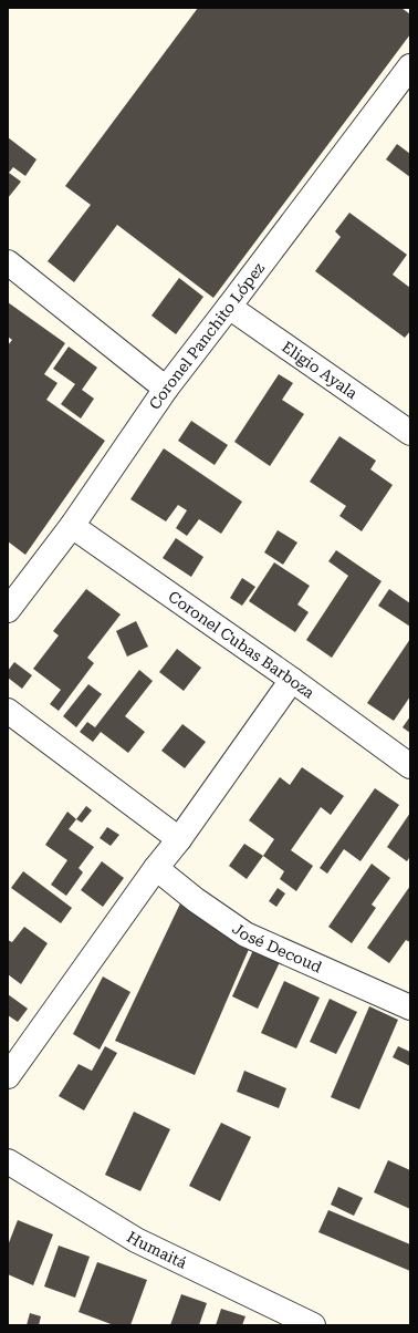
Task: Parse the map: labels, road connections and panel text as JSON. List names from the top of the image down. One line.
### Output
{"streets":{"street":["Coronel Panchito López","Eligio Ayala","Coronel Cubas Barboza","José Decoud","Humaitá"]},"crossings":[["Coronel Panchito López","Eligio Ayala"],["Coronel Panchito López","Coronel Cubas Barboza"]]}
